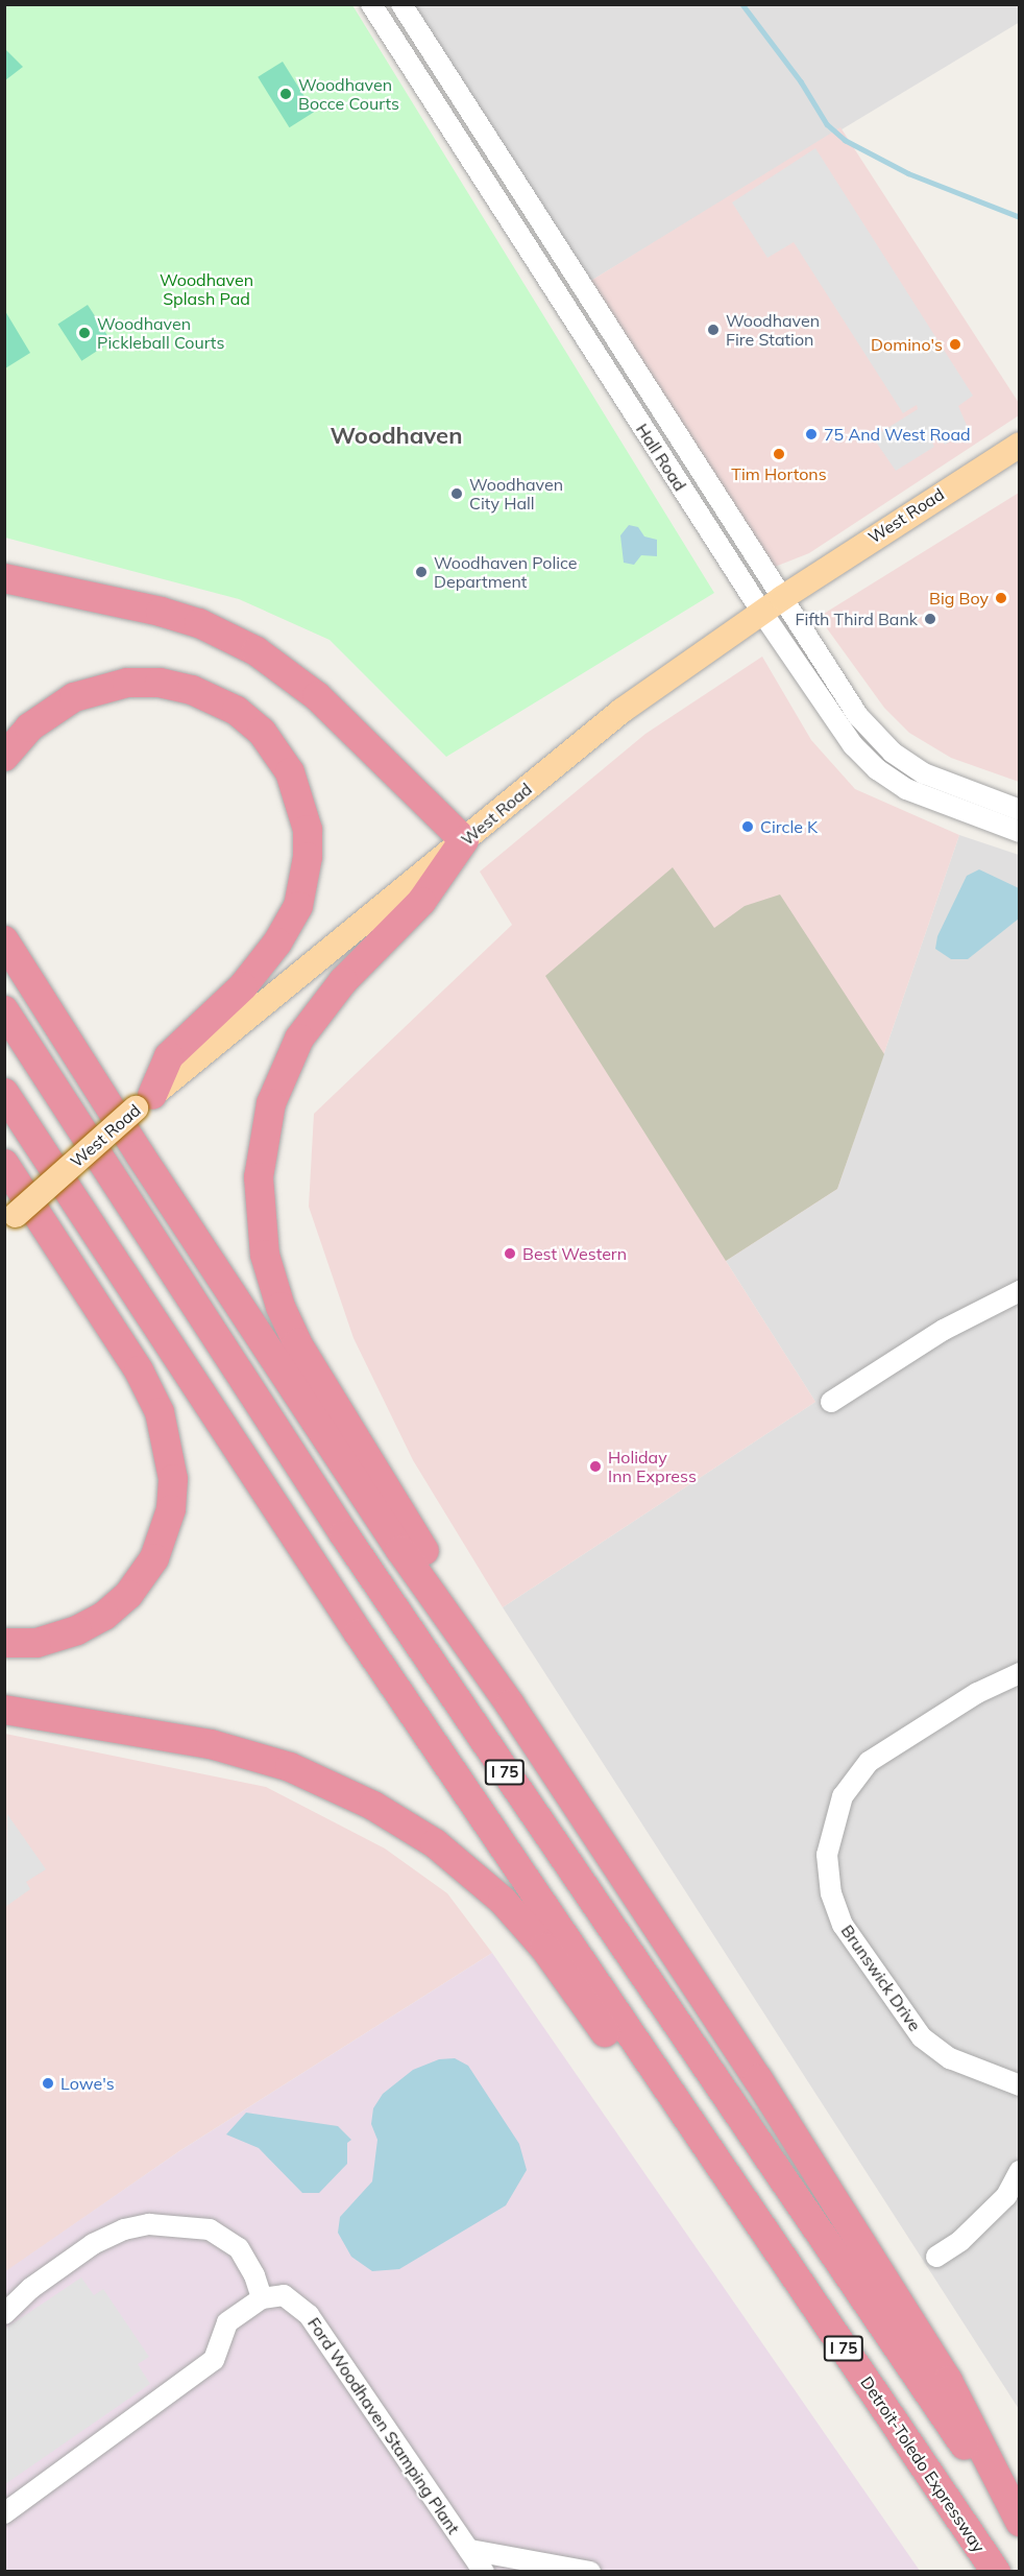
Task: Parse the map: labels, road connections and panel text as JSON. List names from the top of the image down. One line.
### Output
{"streets":{"highway":["I 75","Detroit-Toledo Expressway"],"main road":["West Road"],"street":["Hall Road","Brunswick Drive","Ford Woodhaven Stamping Plant"]},"crossings":[["Hall Road","West Road"],["I 75","Detroit-Toledo Expressway"]],"districts":["Woodhaven"],"parks":["Woodhaven Splash Pad"],"places":["Woodhaven Bocce Courts","Woodhaven Fire Station","Woodhaven Pickleball Courts","Domino's","75 And West Road","Tim Hortons","Woodhaven City Hall","Woodhaven Police Department","Big Boy","Fifth Third Bank","Circle K","Best Western","Holiday Inn Express","Lowe's"]}
